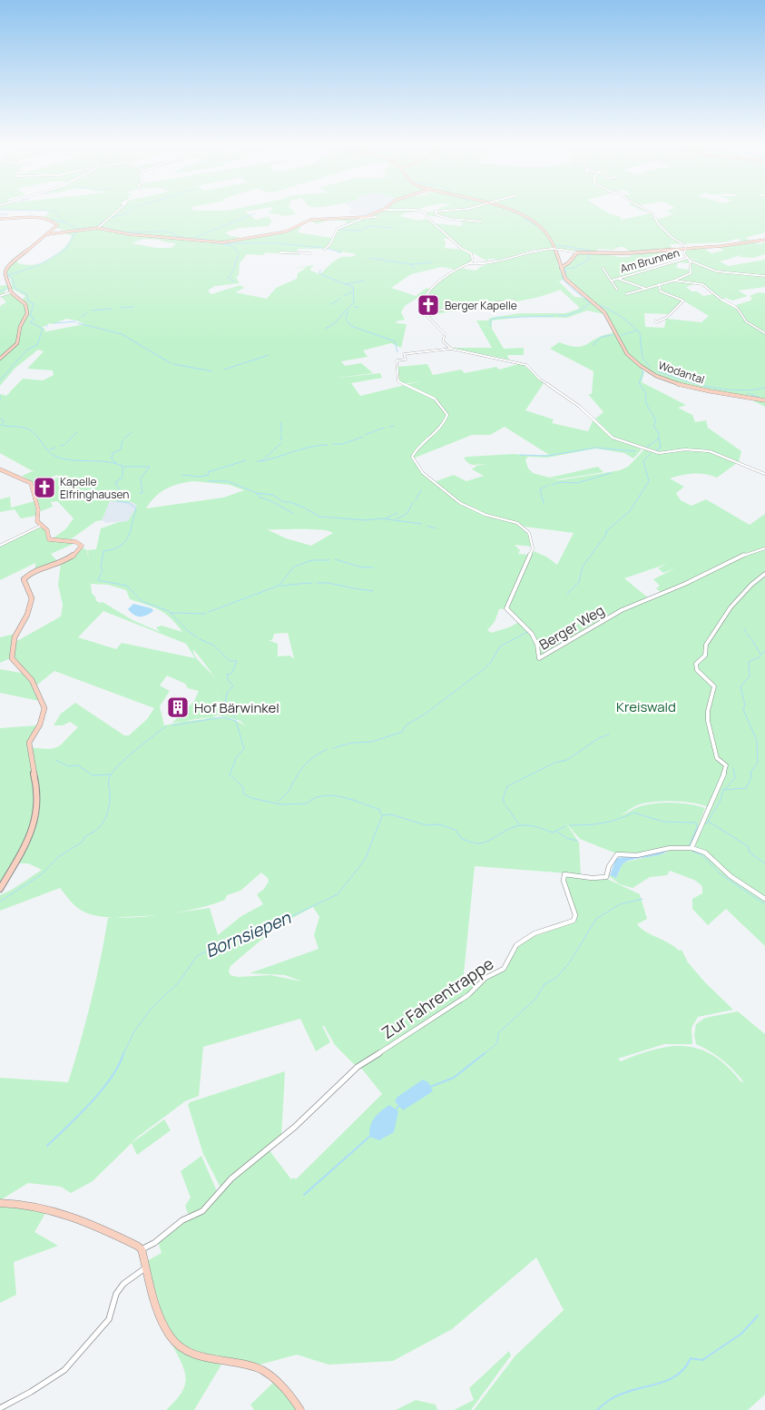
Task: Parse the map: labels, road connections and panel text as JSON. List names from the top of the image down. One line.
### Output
{"streets":{"street":["Am Brunnen","Wodantal","Berger Weg","Zur Fahrentrappe"]},"water":["Bornsiepen"],"parks":["Kreiswald"],"places":{"church":["Berger Kapelle","Kapelle Elfringhausen"],"building":["Hof Bärwinkel"]}}
